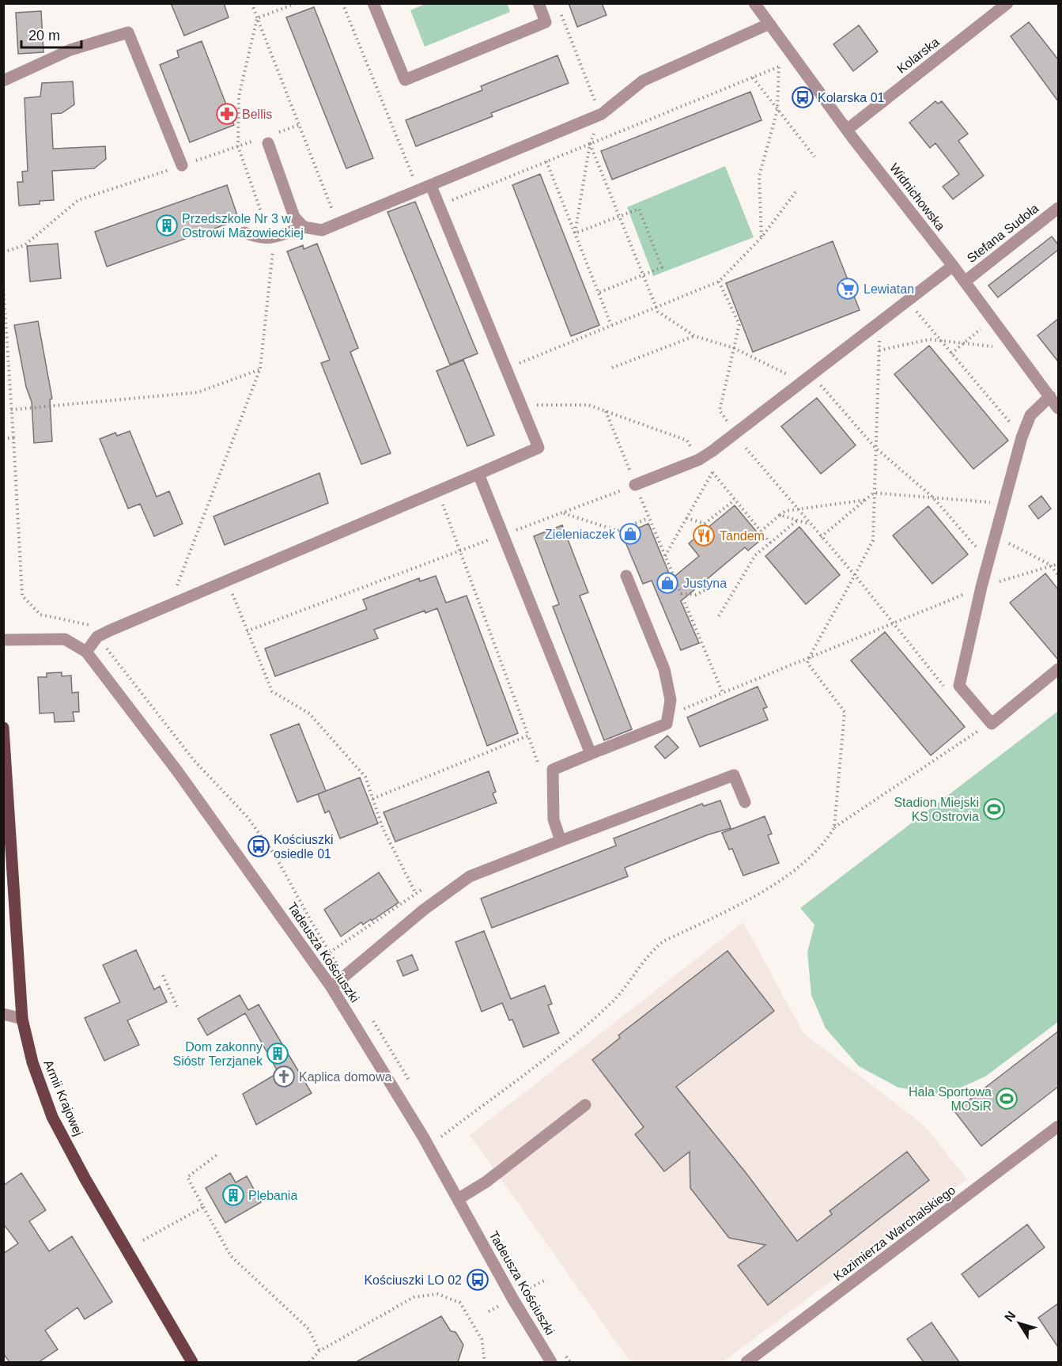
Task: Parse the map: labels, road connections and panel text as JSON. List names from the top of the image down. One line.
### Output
{"streets":{"main road":["Armii Krajowej"],"street":["Kolarska","Widnichowska","Stefana Sudoła","Tadeusza Kościuszki","Kazimierza Warchalskiego"]},"crossings":[["Kolarska","Widnichowska"],["Widnichowska","Stefana Sudoła"]],"places":{"bus stop":["Kolarska 01","Kościuszki osiedle 01","Kościuszki LO 02"],"pharmacy":["Bellis"],"building":["Przedszkole Nr 3 w Ostrowi Mazowieckiej","Dom zakonny Sióstr Terzjanek","Plebania"],"supermarket":["Lewiatan"],"shop":["Zieleniaczek","Justyna"],"restaurant":["Tandem"],"sports":["Stadion Miejski KS Ostrovia","Hala Sportowa MOSiR"],"church":["Kaplica domowa"]},"scale_bar":"20 m","north":"top left"}
